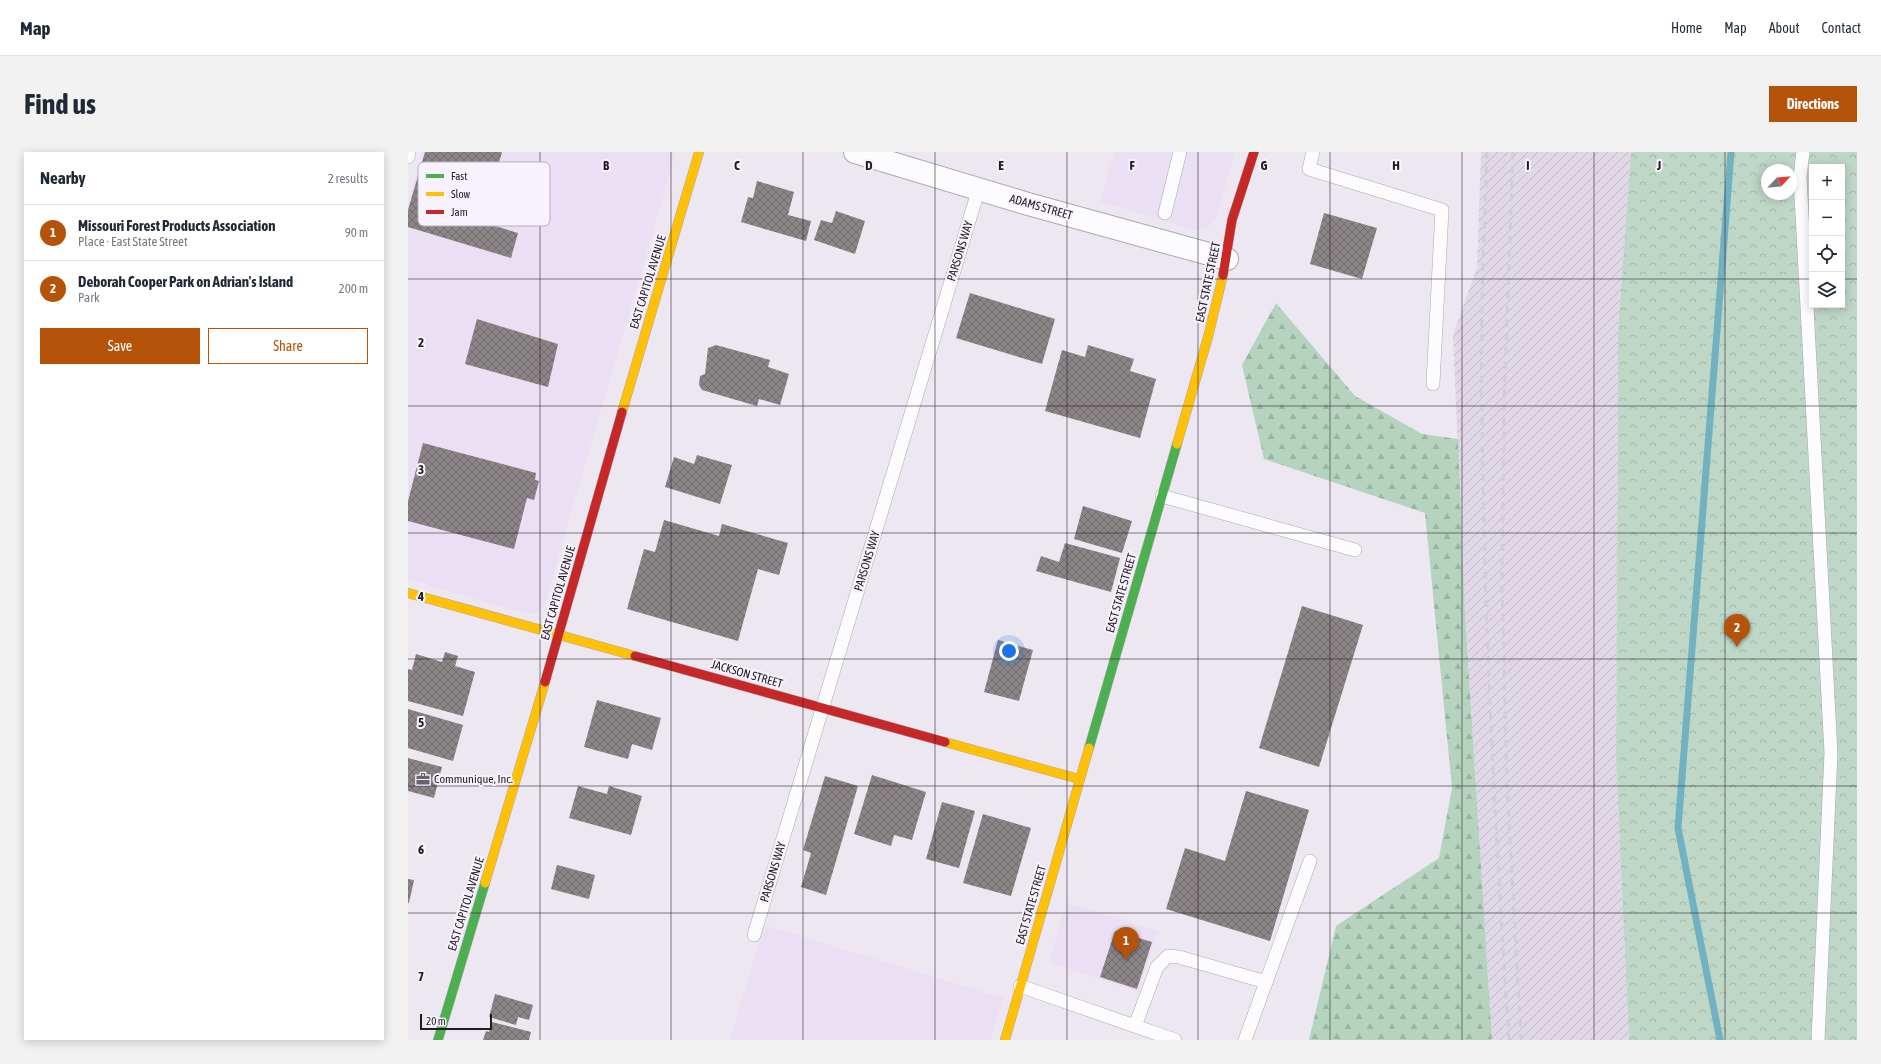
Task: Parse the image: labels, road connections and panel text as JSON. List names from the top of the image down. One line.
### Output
{"streets":{"street":["ADAMS STREET","EAST CAPITOL AVENUE","EAST STATE STREET","JACKSON STREET"],"lane":["PARSONS WAY"]},"crossings":[["ADAMS STREET","PARSONS WAY"],["ADAMS STREET","EAST STATE STREET"],["PARSONS WAY","JACKSON STREET"],["EAST CAPITOL AVENUE","JACKSON STREET"],["EAST STATE STREET","JACKSON STREET"]],"places":{"office":["Communique, Inc."]},"legend":["Fast","Slow","Jam"],"scale_bar":"20 m","north":"top right","page":{"header":"Map","nav":["Home","Map","About","Contact"],"buttons":["Directions",["Save","Share"]],"title":"Find us","heading":["Nearby","2 results"],"map_buttons":["+","−"],"list":[{"mark":"1","name":"Missouri Forest Products Association","note":"Place · East State Street","value":"90 m"},{"mark":"2","name":"Deborah Cooper Park on Adrian's Island","note":"Park","value":"200 m"}],"pins":["2","1"],"scale":"20 m"},"grid":{"columns":["B","C","D","E","F","G","H","I","J"],"rows":["2","3","4","5","6","7"]}}
